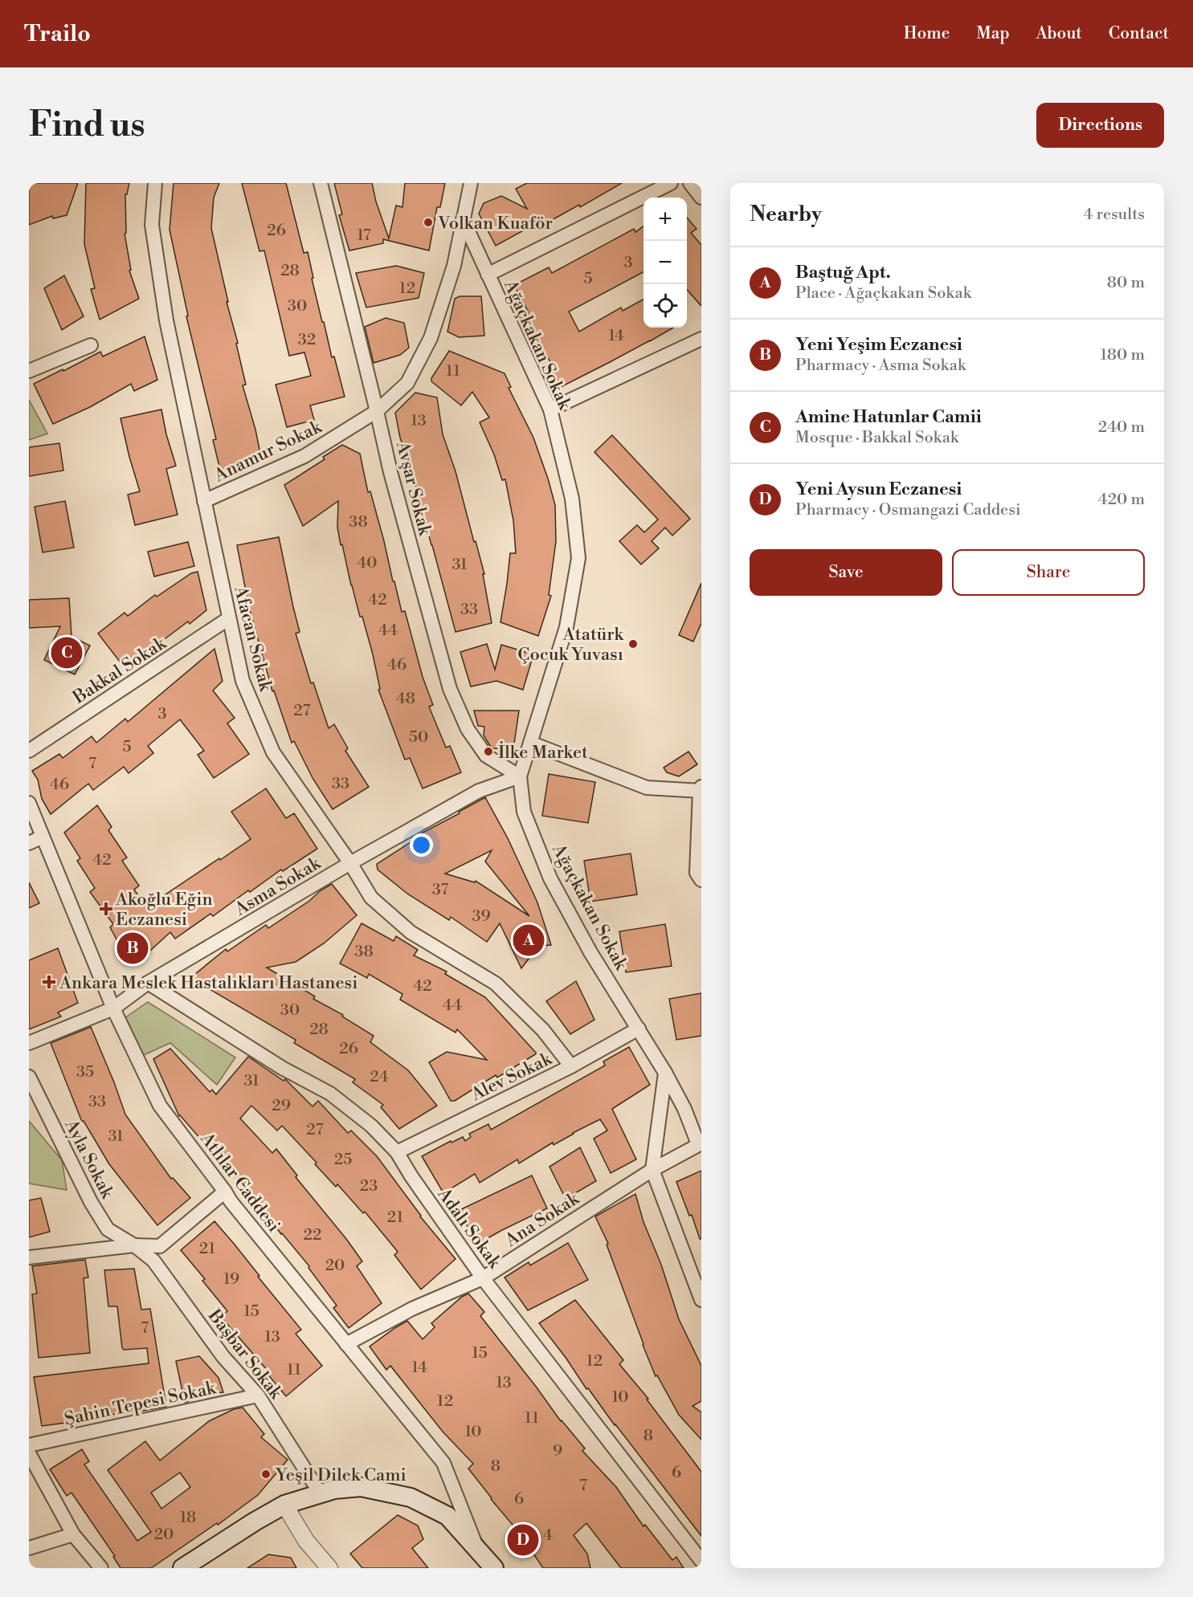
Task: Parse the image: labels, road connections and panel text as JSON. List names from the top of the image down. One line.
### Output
{"streets":{"street":["Ağaçkakan Sokak","Anamur Sokak","Avşar Sokak","Afacan Sokak","Bakkal Sokak","Asma Sokak","Alev Sokak","Ayla Sokak","Atlılar Caddesi","Ana Sokak","Adalı Sokak","Başbar Sokak","Şahin Tepesi Sokak"]},"crossings":[["Ağaçkakan Sokak","Anamur Sokak"],["Ağaçkakan Sokak","Avşar Sokak"],["Ağaçkakan Sokak","Asma Sokak"],["Ağaçkakan Sokak","Alev Sokak"],["Ağaçkakan Sokak","Ana Sokak"],["Anamur Sokak","Avşar Sokak"],["Anamur Sokak","Afacan Sokak"],["Avşar Sokak","Asma Sokak"],["Afacan Sokak","Bakkal Sokak"],["Afacan Sokak","Asma Sokak"],["Afacan Sokak","Alev Sokak"],["Asma Sokak","Atlılar Caddesi"],["Asma Sokak","Adalı Sokak"],["Alev Sokak","Adalı Sokak"],["Ayla Sokak","Başbar Sokak"],["Atlılar Caddesi","Ana Sokak"],["Ana Sokak","Adalı Sokak"],["Başbar Sokak","Şahin Tepesi Sokak"]],"places":{"other":["Volkan Kuaför","Atatürk Çocuk Yuvası","İlke Market","Yeşil Dilek Cami"],"health":["Akoğlu Eğin Eczanesi","Ankara Meslek Hastalıkları Hastanesi"]},"house_numbers":["26","17","3","28","5","12","30","14","32","11","13","38","40","31","42","33","44","46","48","27","3","50","5","7","33","46","42","37","39","38","42","44","30","28","26","35","24","31","33","29","27","31","25","23","21","22","21","20","19","15","7","13","15","12","14","11","13","10","12","11","10","8","9","8","6","7","6","18","20","4"],"page":{"header":"Trailo","nav":["Home","Map","About","Contact"],"buttons":["Directions",["Save","Share"]],"title":"Find us","heading":["Nearby","4 results"],"map_buttons":["+","−"],"list":[{"mark":"A","name":"Baştuğ Apt.","note":"Place · Ağaçkakan Sokak","value":"80 m"},{"mark":"B","name":"Yeni Yeşim Eczanesi","note":"Pharmacy · Asma Sokak","value":"180 m"},{"mark":"C","name":"Amine Hatunlar Camii","note":"Mosque · Bakkal Sokak","value":"240 m"},{"mark":"D","name":"Yeni Aysun Eczanesi","note":"Pharmacy · Osmangazi Caddesi","value":"420 m"}],"pins":["C","A","B","D"]}}
